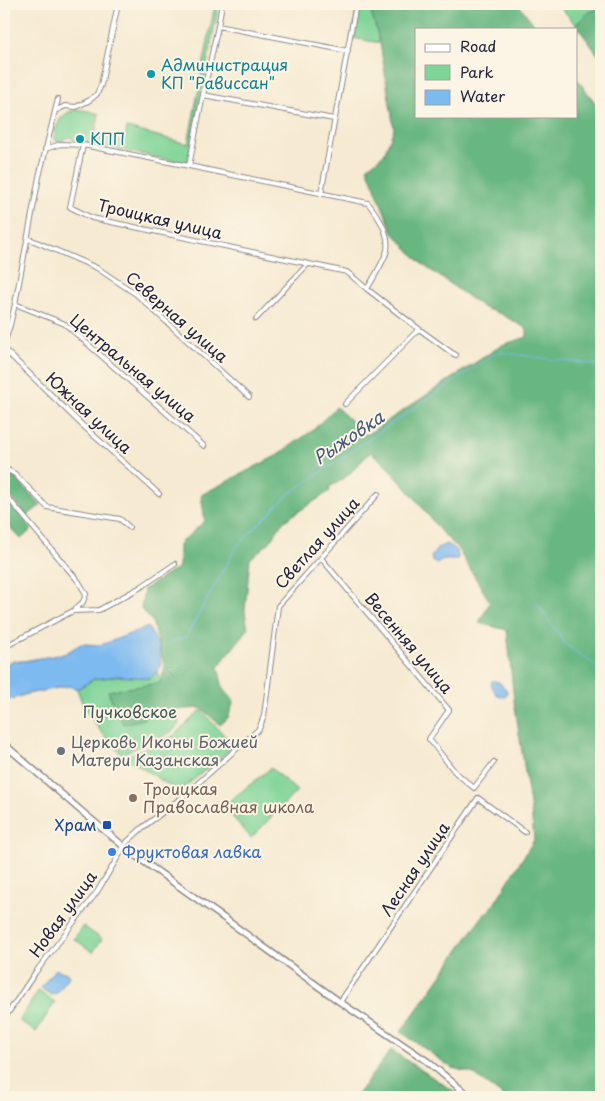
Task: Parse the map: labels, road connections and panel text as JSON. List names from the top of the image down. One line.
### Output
{"streets":{"street":["Троицкая улица","Северная улица","Центральная улица","Южная улица","Светлая улица","Весенняя улица","Лесная улица","Новая улица"]},"crossings":[["Светлая улица","Весенняя улица"],["Светлая улица","Новая улица"]],"water":["Рыжовка"],"parks":["Пучковское"],"places":{"other":["Администрация КП \"Рависсан\"","КПП","Церковь Иконы Божией Матери Казанская","Троицкая Православная школа","Фруктовая лавка"],"transit":["Храм"]},"legend":["Road","Park","Water"]}
